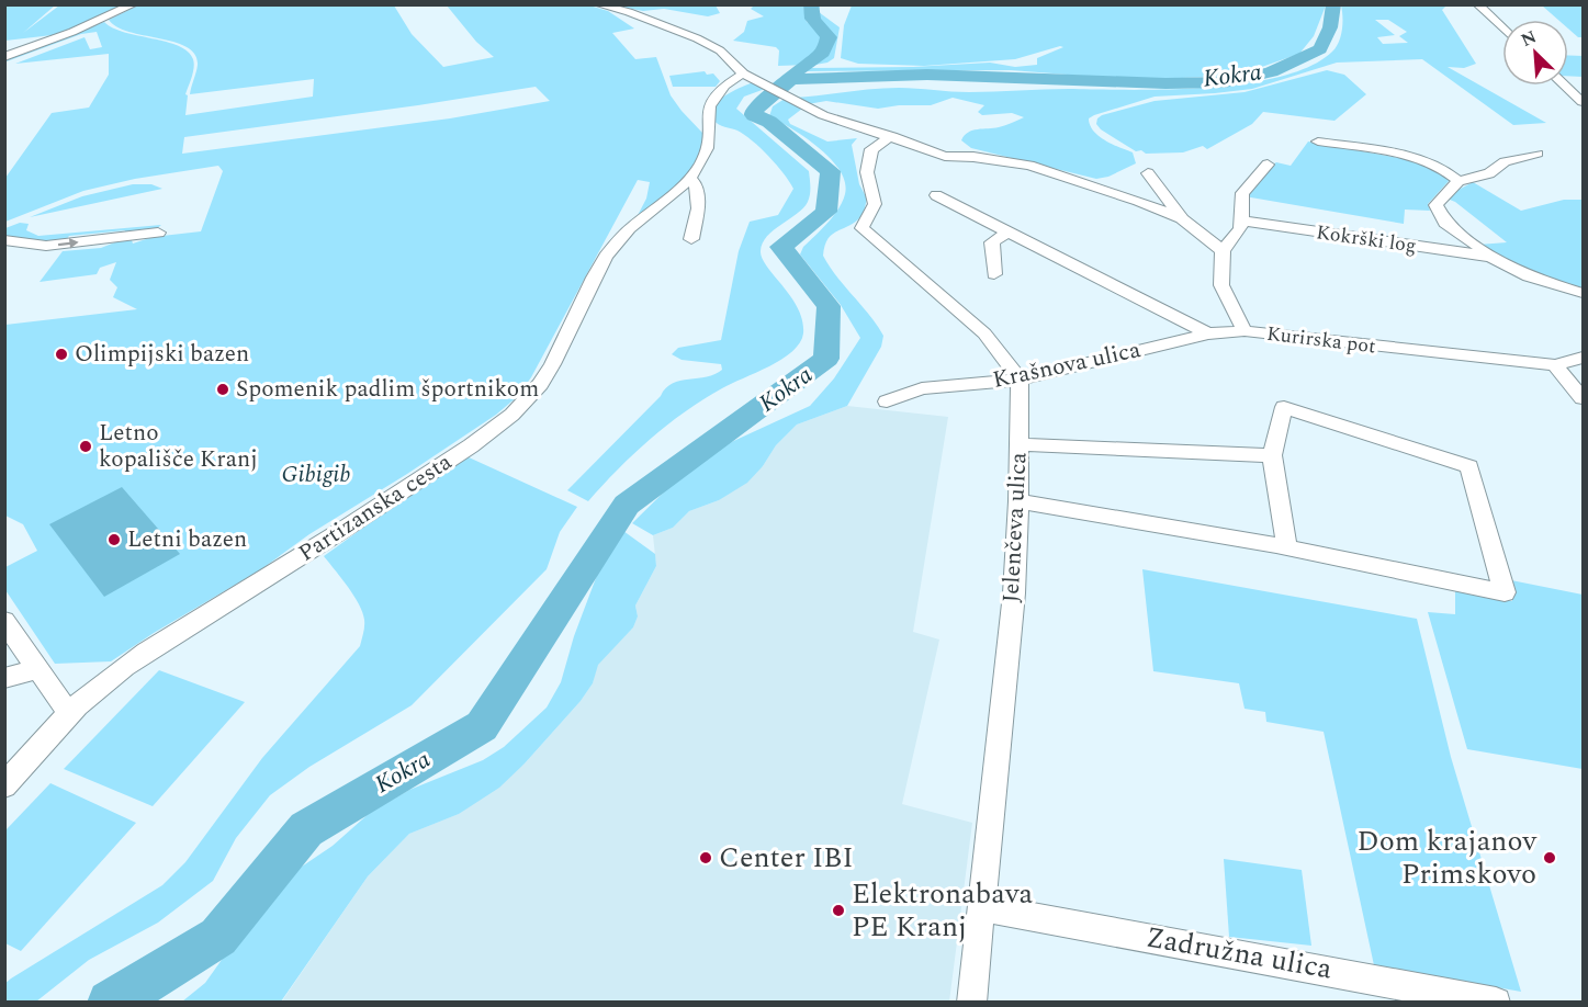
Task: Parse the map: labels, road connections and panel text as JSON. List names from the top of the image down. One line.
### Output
{"streets":{"street":["Kokrški log","Kurirska pot","Krašnova ulica","Partizanska cesta","Jelenčeva ulica","Zadružna ulica"]},"crossings":[["Kurirska pot","Krašnova ulica"],["Krašnova ulica","Jelenčeva ulica"],["Jelenčeva ulica","Zadružna ulica"]],"water":["Kokra"],"parks":["Gibigib"],"places":["Olimpijski bazen","Spomenik padlim športnikom","Letno kopališče Kranj","Letni bazen","Center IBI","Dom krajanov Primskovo","Elektronabava PE Kranj"],"north":"top left"}
